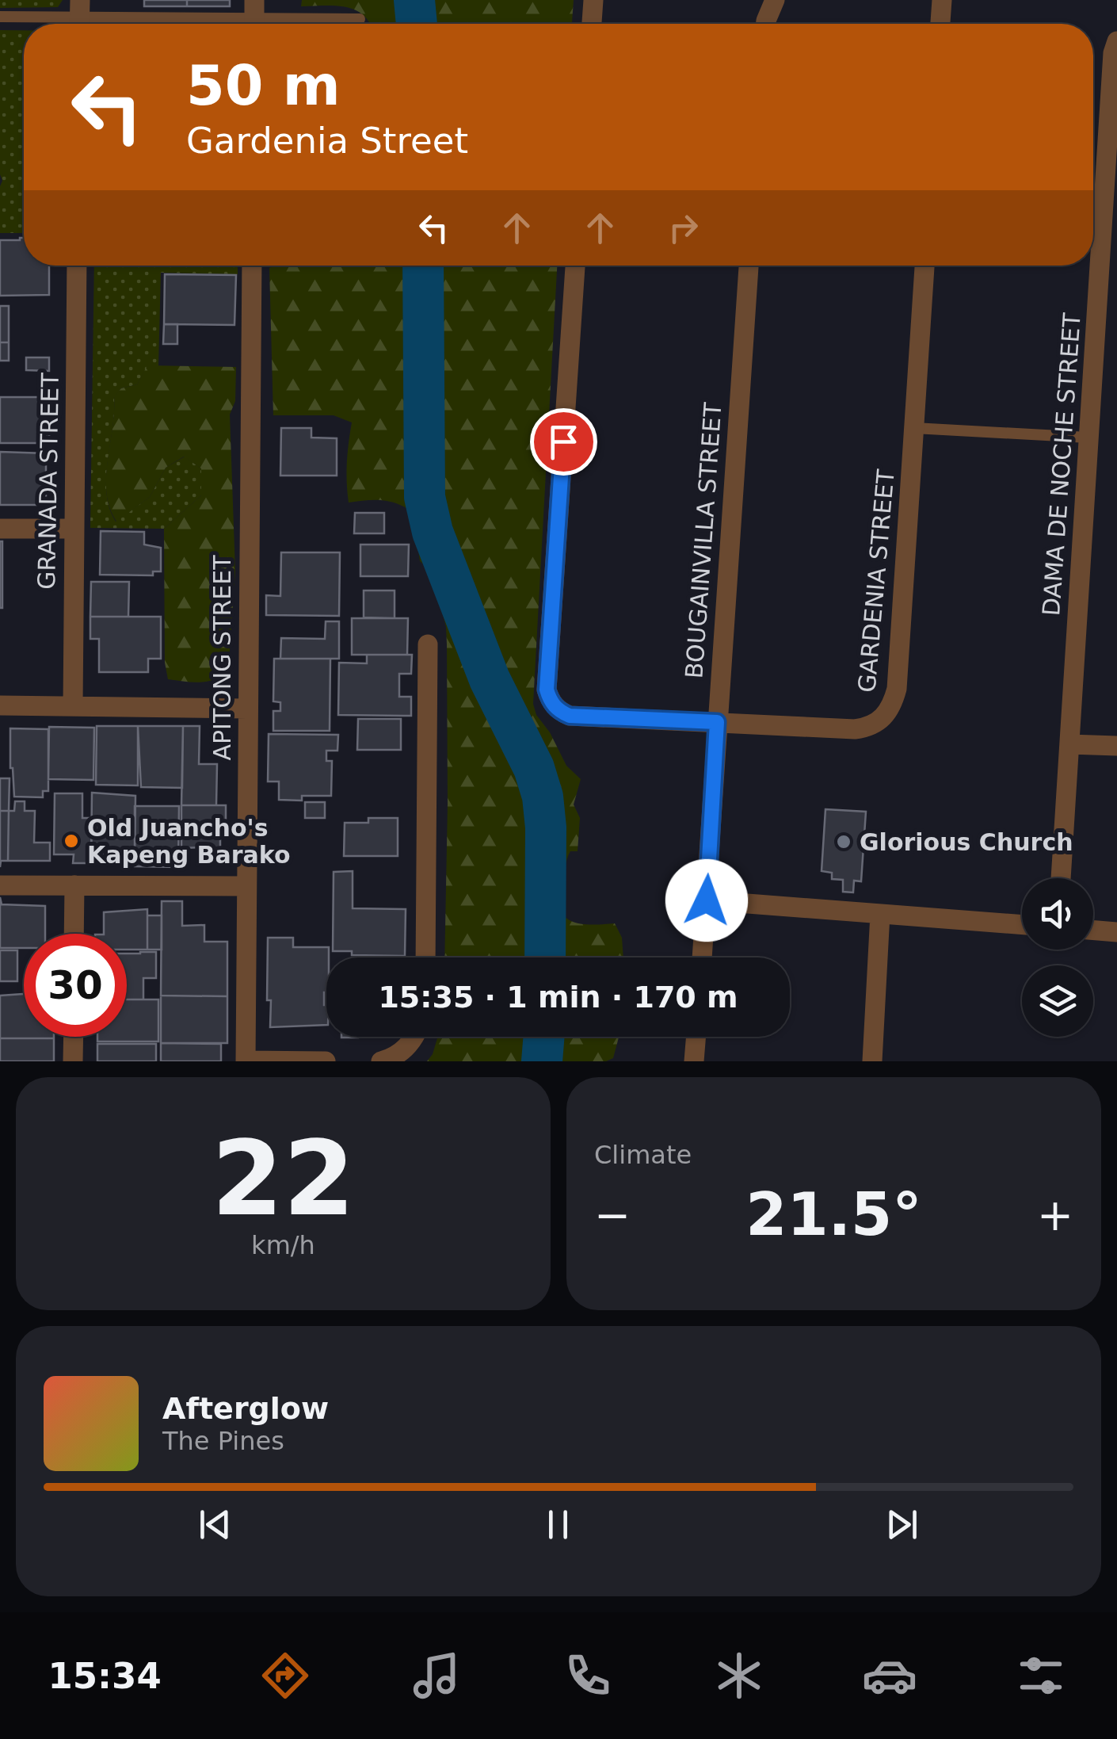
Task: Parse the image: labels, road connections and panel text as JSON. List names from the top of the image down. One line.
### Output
{"streets":{"street":["DAMA DE NOCHE STREET","GRANADA STREET","BOUGAINVILLA STREET","GARDENIA STREET","APITONG STREET"]},"crossings":[["BOUGAINVILLA STREET","GARDENIA STREET"]],"places":["Old Juancho's Kapeng Barako","Glorious Church"],"page":{"turn":["50 m","Gardenia Street"],"limit":"30","trip":"15:35 · 1 min · 170 m","tile":[["22","km/h"],"Climate"],"heat":["−","21.5°","+"],"song":["Afterglow","The Pines"],"tabs":"15:34"}}
